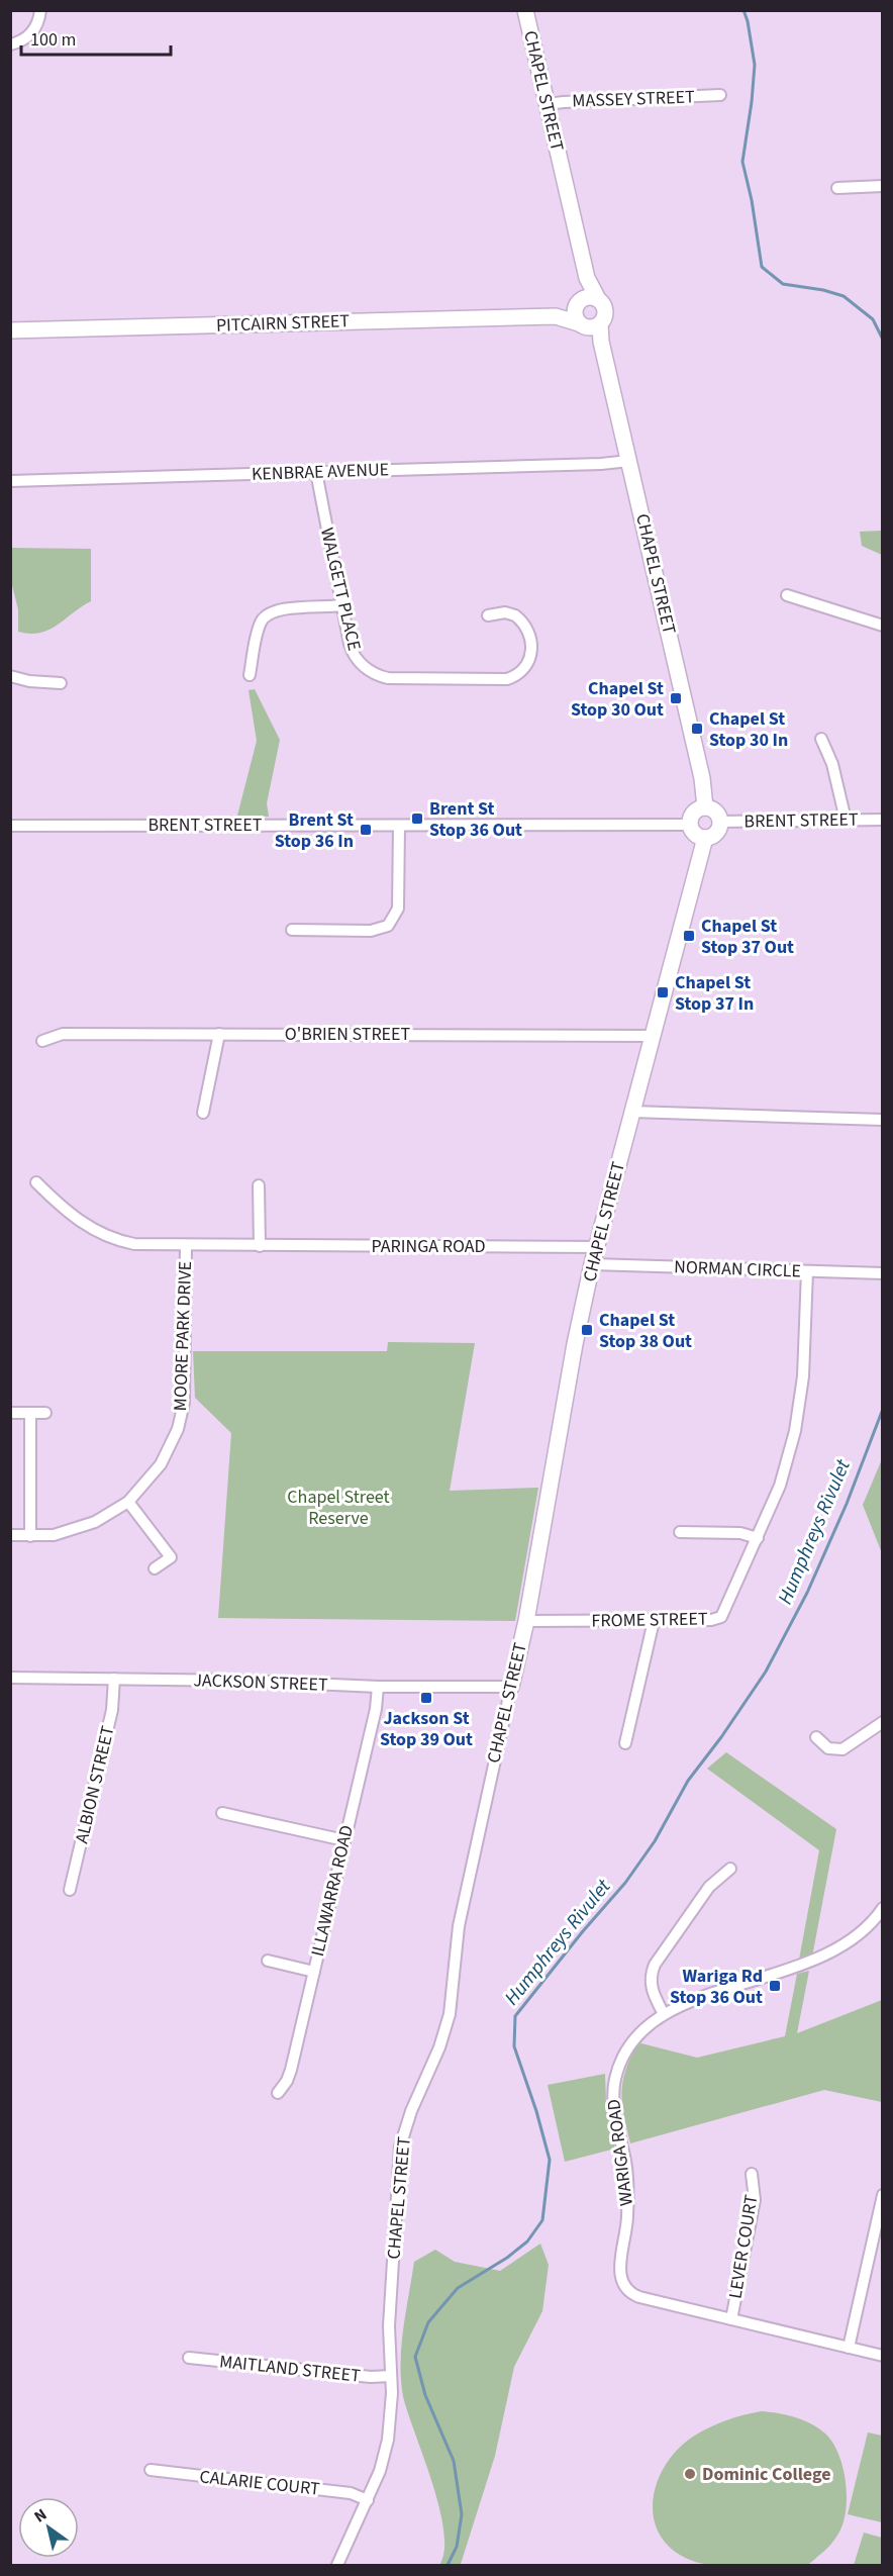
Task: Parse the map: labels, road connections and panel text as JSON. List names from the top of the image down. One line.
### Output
{"streets":{"street":["CHAPEL STREET","MASSEY STREET","PITCAIRN STREET","KENBRAE AVENUE","WALGETT PLACE","BRENT STREET","O'BRIEN STREET","PARINGA ROAD","NORMAN CIRCLE","MOORE PARK DRIVE","FROME STREET","JACKSON STREET","ALBION STREET","ILLAWARRA ROAD","WARIGA ROAD","LEVER COURT","MAITLAND STREET","CALARIE COURT"]},"crossings":[["CHAPEL STREET","MASSEY STREET"],["CHAPEL STREET","PITCAIRN STREET"],["CHAPEL STREET","KENBRAE AVENUE"],["CHAPEL STREET","BRENT STREET"],["CHAPEL STREET","O'BRIEN STREET"],["CHAPEL STREET","PARINGA ROAD"],["CHAPEL STREET","NORMAN CIRCLE"],["CHAPEL STREET","FROME STREET"],["CHAPEL STREET","JACKSON STREET"],["CHAPEL STREET","MAITLAND STREET"],["CHAPEL STREET","CALARIE COURT"],["KENBRAE AVENUE","WALGETT PLACE"],["PARINGA ROAD","MOORE PARK DRIVE"],["NORMAN CIRCLE","FROME STREET"],["JACKSON STREET","ALBION STREET"],["JACKSON STREET","ILLAWARRA ROAD"],["WARIGA ROAD","LEVER COURT"]],"water":["Humphreys Rivulet"],"parks":["Chapel Street Reserve"],"places":{"transit":["Chapel St Stop 30 Out","Chapel St Stop 30 In","Brent St Stop 36 Out","Brent St Stop 36 In","Chapel St Stop 37 Out","Chapel St Stop 37 In","Chapel St Stop 38 Out","Jackson St Stop 39 Out","Wariga Rd Stop 36 Out"],"other":["Dominic College"]},"scale_bar":"100 m","north":"top left"}
